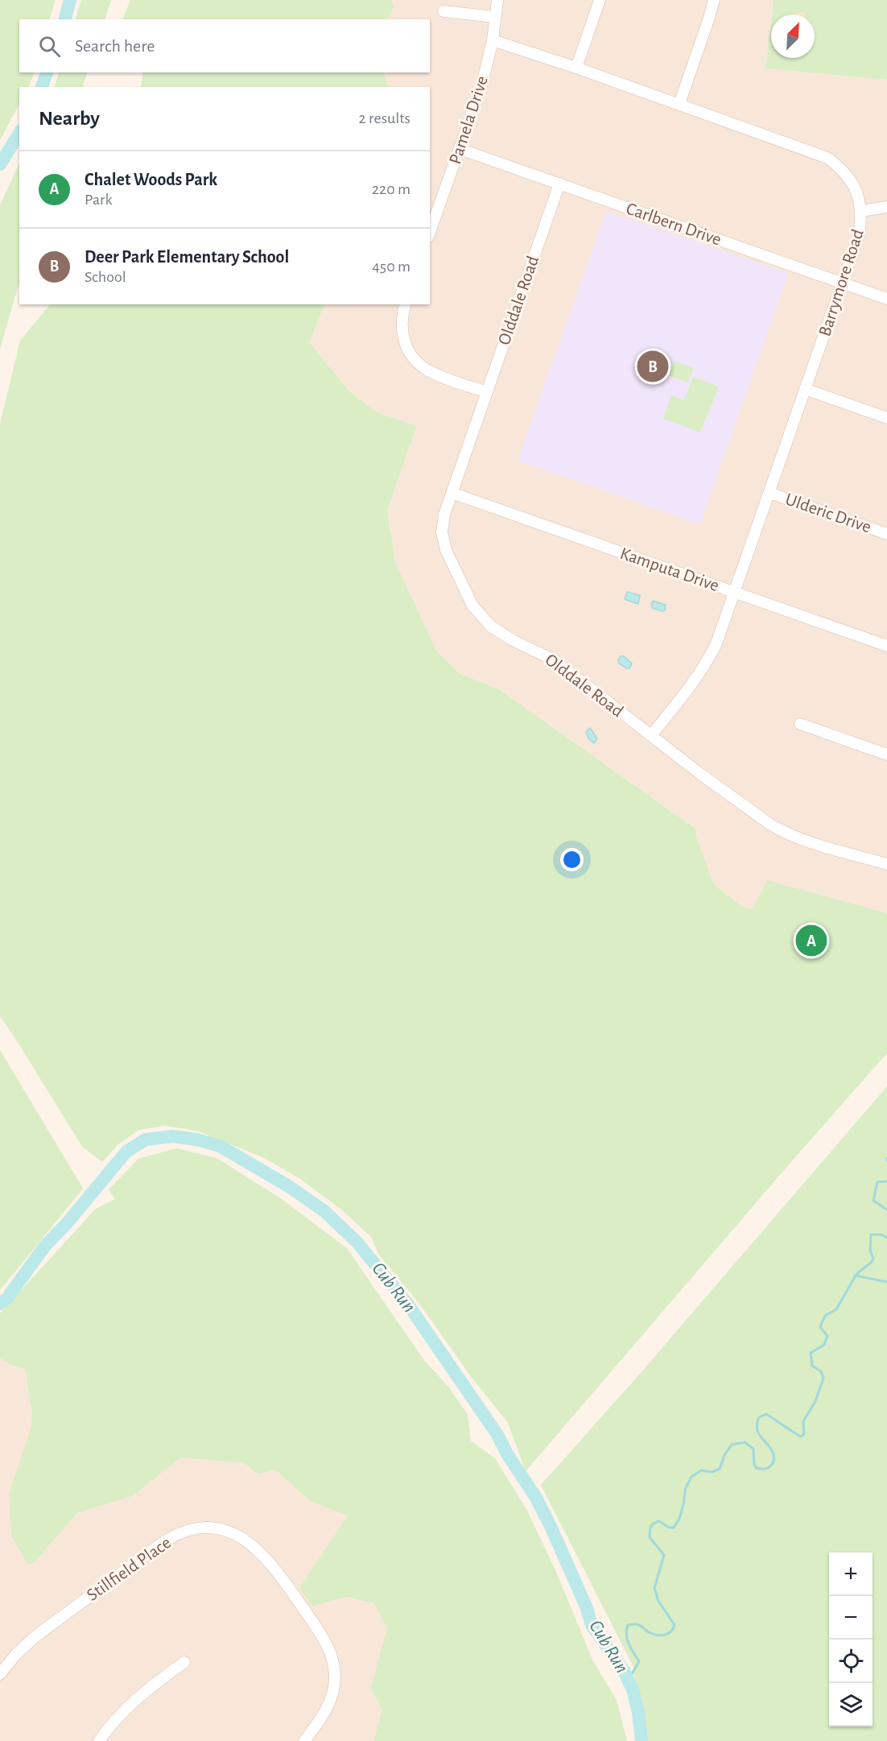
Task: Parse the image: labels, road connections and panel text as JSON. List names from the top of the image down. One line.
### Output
{"streets":{"street":["Pamela Drive","Carlbern Drive","Barrymore Road","Olddale Road","Ulderic Drive","Kamputa Drive","Stillfield Place"]},"crossings":[["Pamela Drive","Carlbern Drive"],["Pamela Drive","Barrymore Road"],["Carlbern Drive","Barrymore Road"],["Carlbern Drive","Olddale Road"],["Barrymore Road","Olddale Road"],["Barrymore Road","Ulderic Drive"],["Barrymore Road","Kamputa Drive"],["Olddale Road","Kamputa Drive"]],"water":["Cub Run"],"north":"top right","page":{"search":"Search here","heading":["Nearby","2 results"],"list":[{"mark":"A","name":"Chalet Woods Park","note":"Park","value":"220 m"},{"mark":"B","name":"Deer Park Elementary School","note":"School","value":"450 m"}],"pins":["B","A"],"map_buttons":["+","−"]}}
